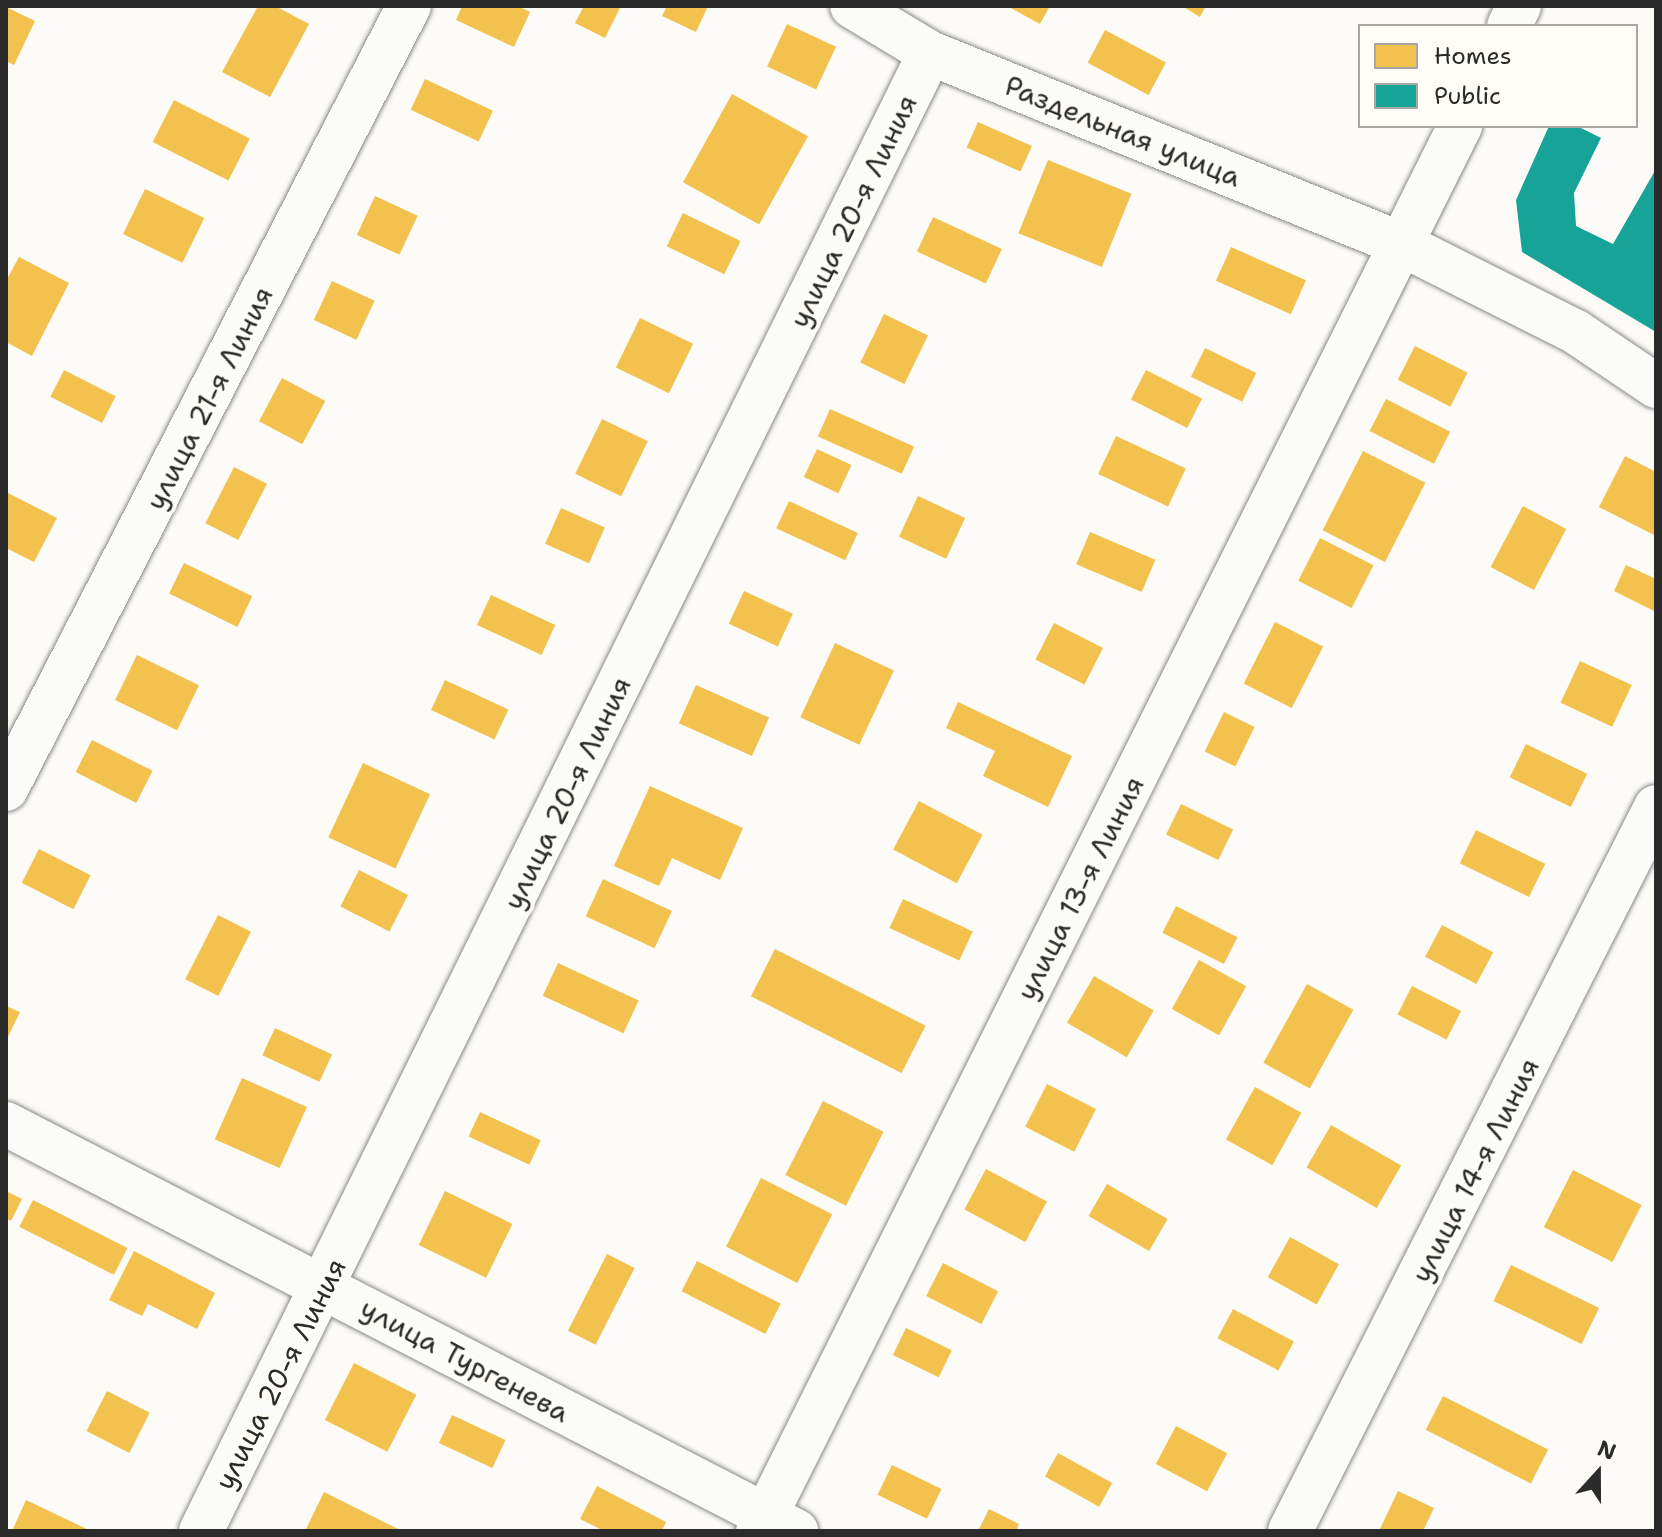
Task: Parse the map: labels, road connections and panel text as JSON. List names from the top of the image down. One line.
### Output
{"streets":{"street":["Раздельная улица","улица 20-я Линия","улица 21-я Линия","улица 13-я Линия","улица 14-я Линия","улица Тургенева"]},"crossings":[["Раздельная улица","улица 20-я Линия"],["Раздельная улица","улица 13-я Линия"],["улица 20-я Линия","улица Тургенева"],["улица 13-я Линия","улица Тургенева"]],"legend":["Homes","Public"],"north":"top"}
